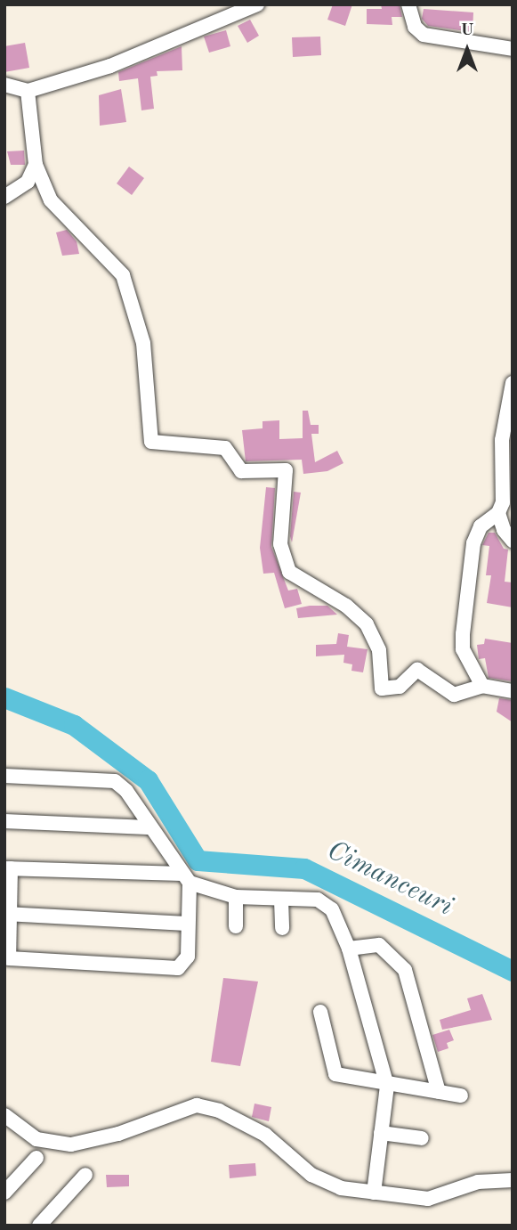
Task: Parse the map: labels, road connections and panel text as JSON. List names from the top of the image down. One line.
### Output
{"water":["Cimanceuri"],"north":"top"}
